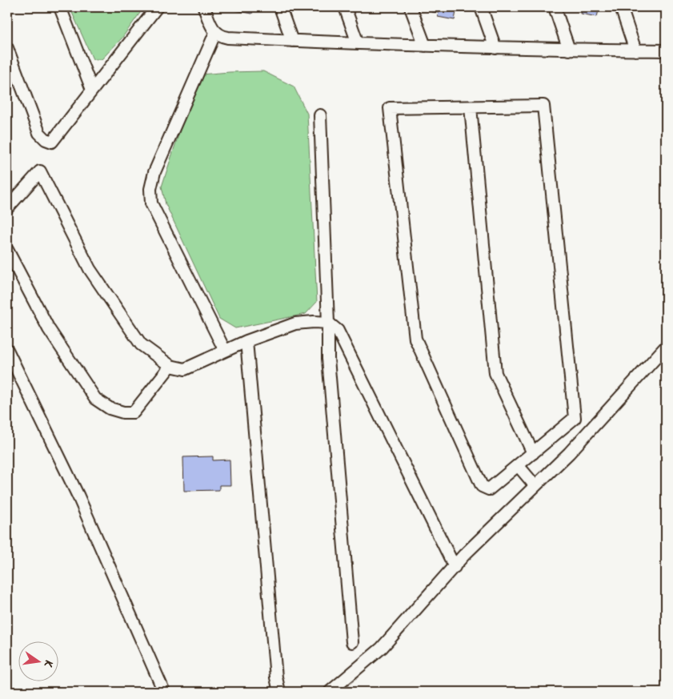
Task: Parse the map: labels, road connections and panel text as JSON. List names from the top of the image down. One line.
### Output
{"north":"right"}
